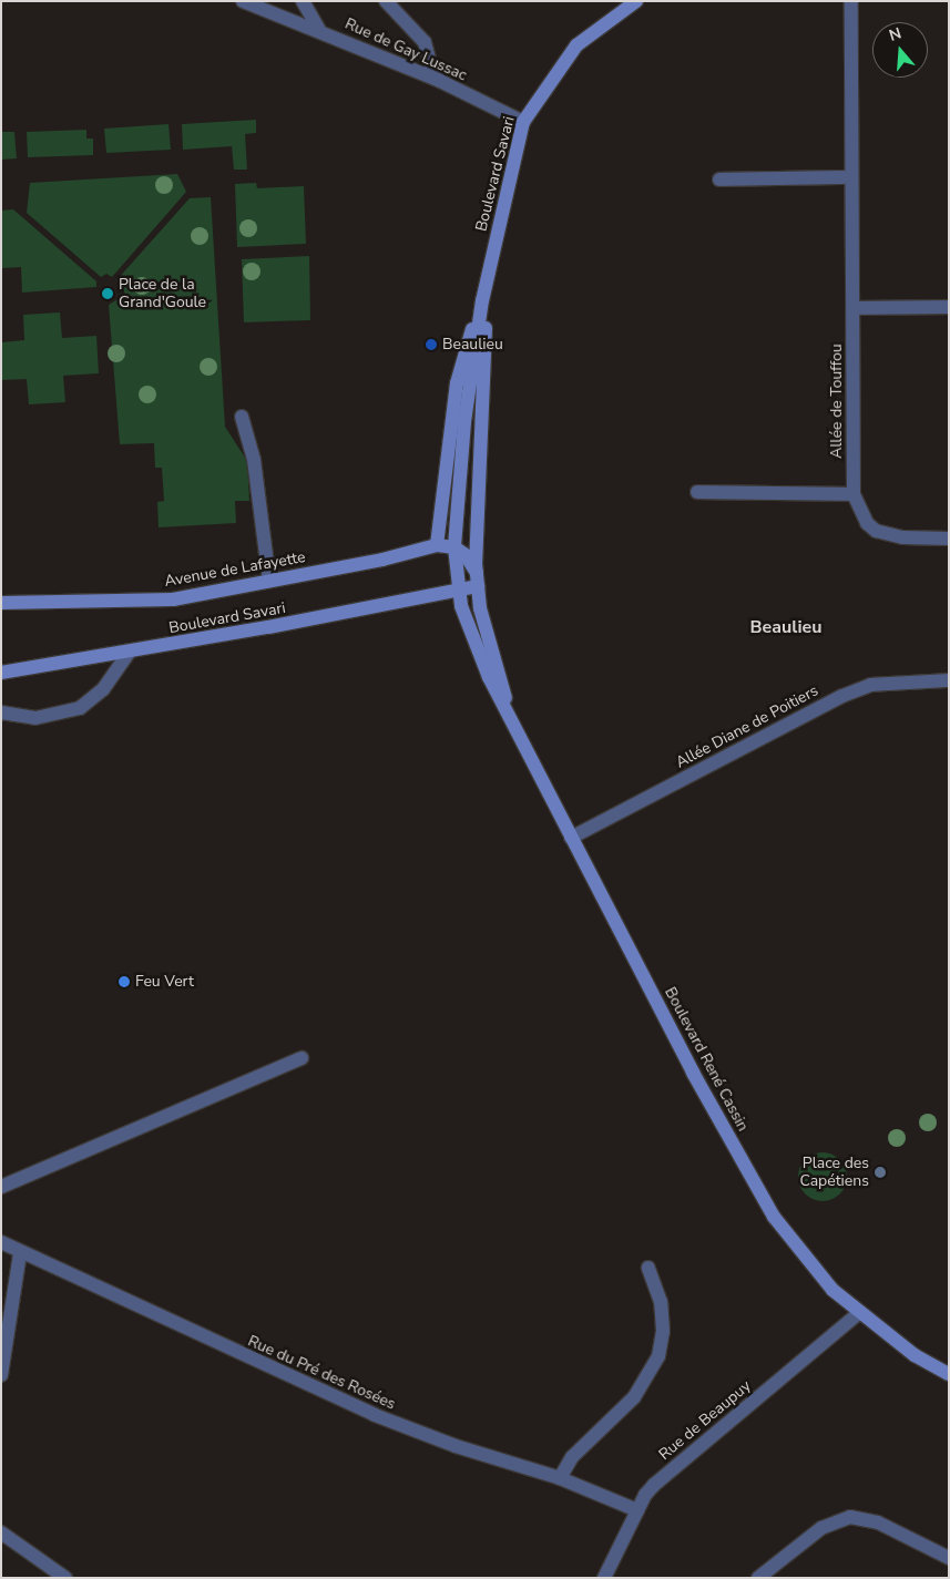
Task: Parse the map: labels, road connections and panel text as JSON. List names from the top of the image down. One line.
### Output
{"streets":{"street":["Rue de Gay Lussac","Boulevard Savari","Allée de Touffou","Avenue de Lafayette","Allée Diane de Poitiers","Boulevard René Cassin","Rue du Pré des Rosées","Rue de Beaupuy"]},"crossings":[["Rue de Gay Lussac","Boulevard Savari"],["Boulevard Savari","Avenue de Lafayette"],["Boulevard Savari","Boulevard René Cassin"],["Allée Diane de Poitiers","Boulevard René Cassin"],["Boulevard René Cassin","Rue de Beaupuy"],["Rue du Pré des Rosées","Rue de Beaupuy"]],"districts":["Beaulieu"],"places":["Place de la Grand'Goule","Beaulieu","Feu Vert","Place des Capétiens"],"north":"top"}
